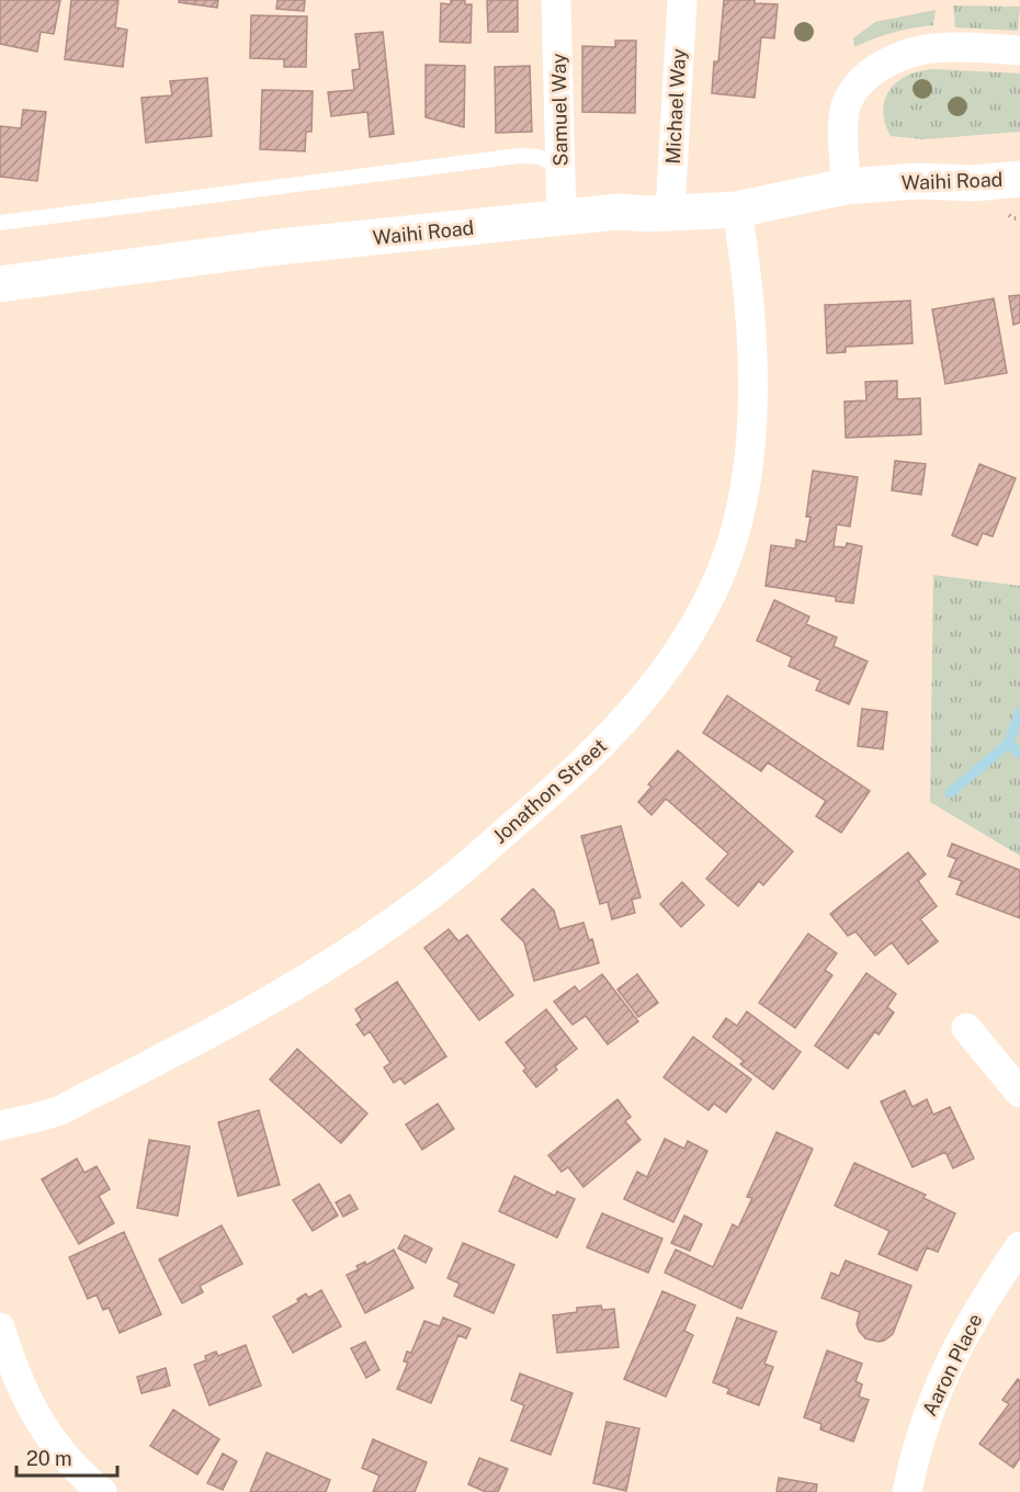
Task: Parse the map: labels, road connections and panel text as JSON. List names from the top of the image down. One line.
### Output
{"streets":{"main road":["Waihi Road"],"street":["Michael Way","Samuel Way","Jonathon Street","Aaron Place"]},"crossings":[["Michael Way","Waihi Road"],["Samuel Way","Waihi Road"],["Waihi Road","Jonathon Street"]],"scale_bar":"20 m"}
